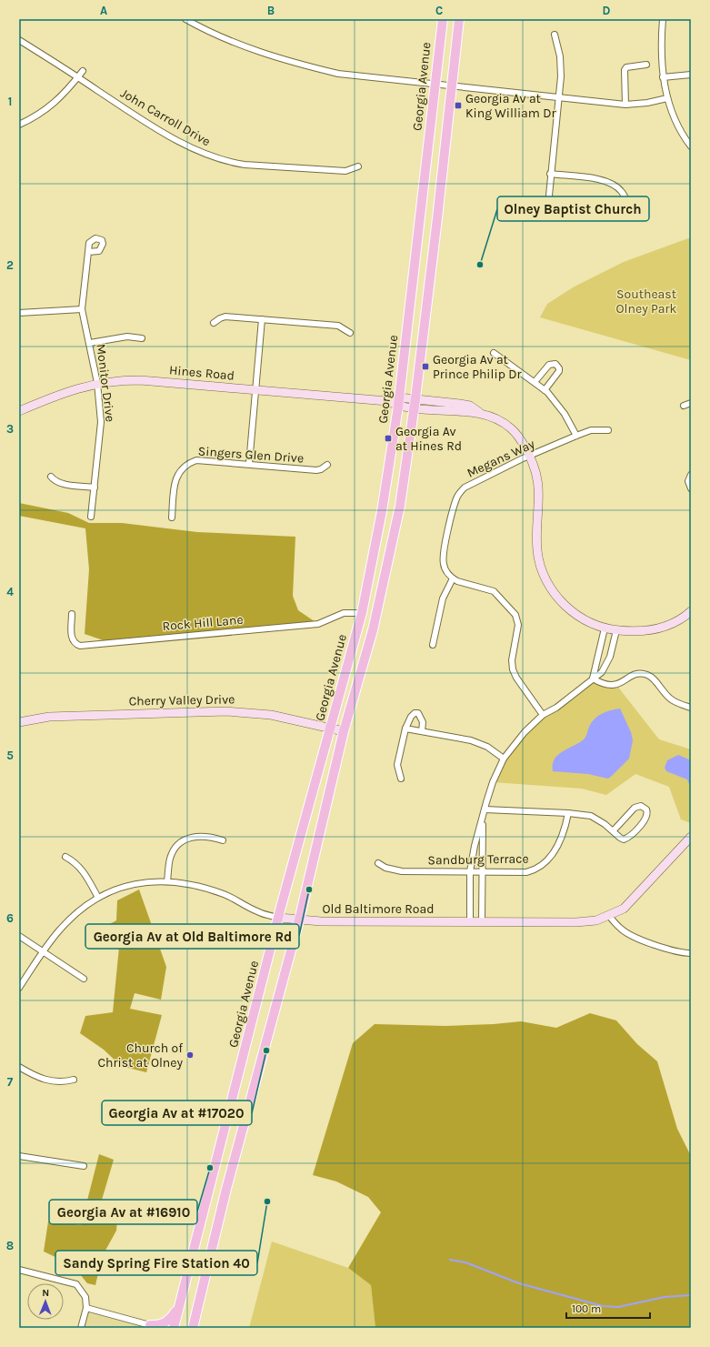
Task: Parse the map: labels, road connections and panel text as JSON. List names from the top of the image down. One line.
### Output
{"streets":{"main road":["Georgia Avenue"],"street":["John Carroll Drive","Hines Road","Monitor Drive","Singers Glen Drive","Megans Way","Rock Hill Lane","Cherry Valley Drive","Sandburg Terrace","Old Baltimore Road"]},"crossings":[["Georgia Avenue","Hines Road"],["Georgia Avenue","Rock Hill Lane"],["Georgia Avenue","Cherry Valley Drive"],["Georgia Avenue","Old Baltimore Road"],["Hines Road","Monitor Drive"]],"parks":["Southeast Olney Park"],"places":{"transit":["Georgia Av at King William Dr","Georgia Av at Prince Philip Dr","Georgia Av at Hines Rd"],"other":["Olney Baptist Church","Georgia Av at Old Baltimore Rd","Georgia Av at #17020","Church of Christ at Olney","Georgia Av at #16910","Sandy Spring Fire Station 40"]},"scale_bar":"100 m","north":"top","grid":{"columns":["A","B","C","D"],"rows":["1","2","3","4","5","6","7","8"]}}
